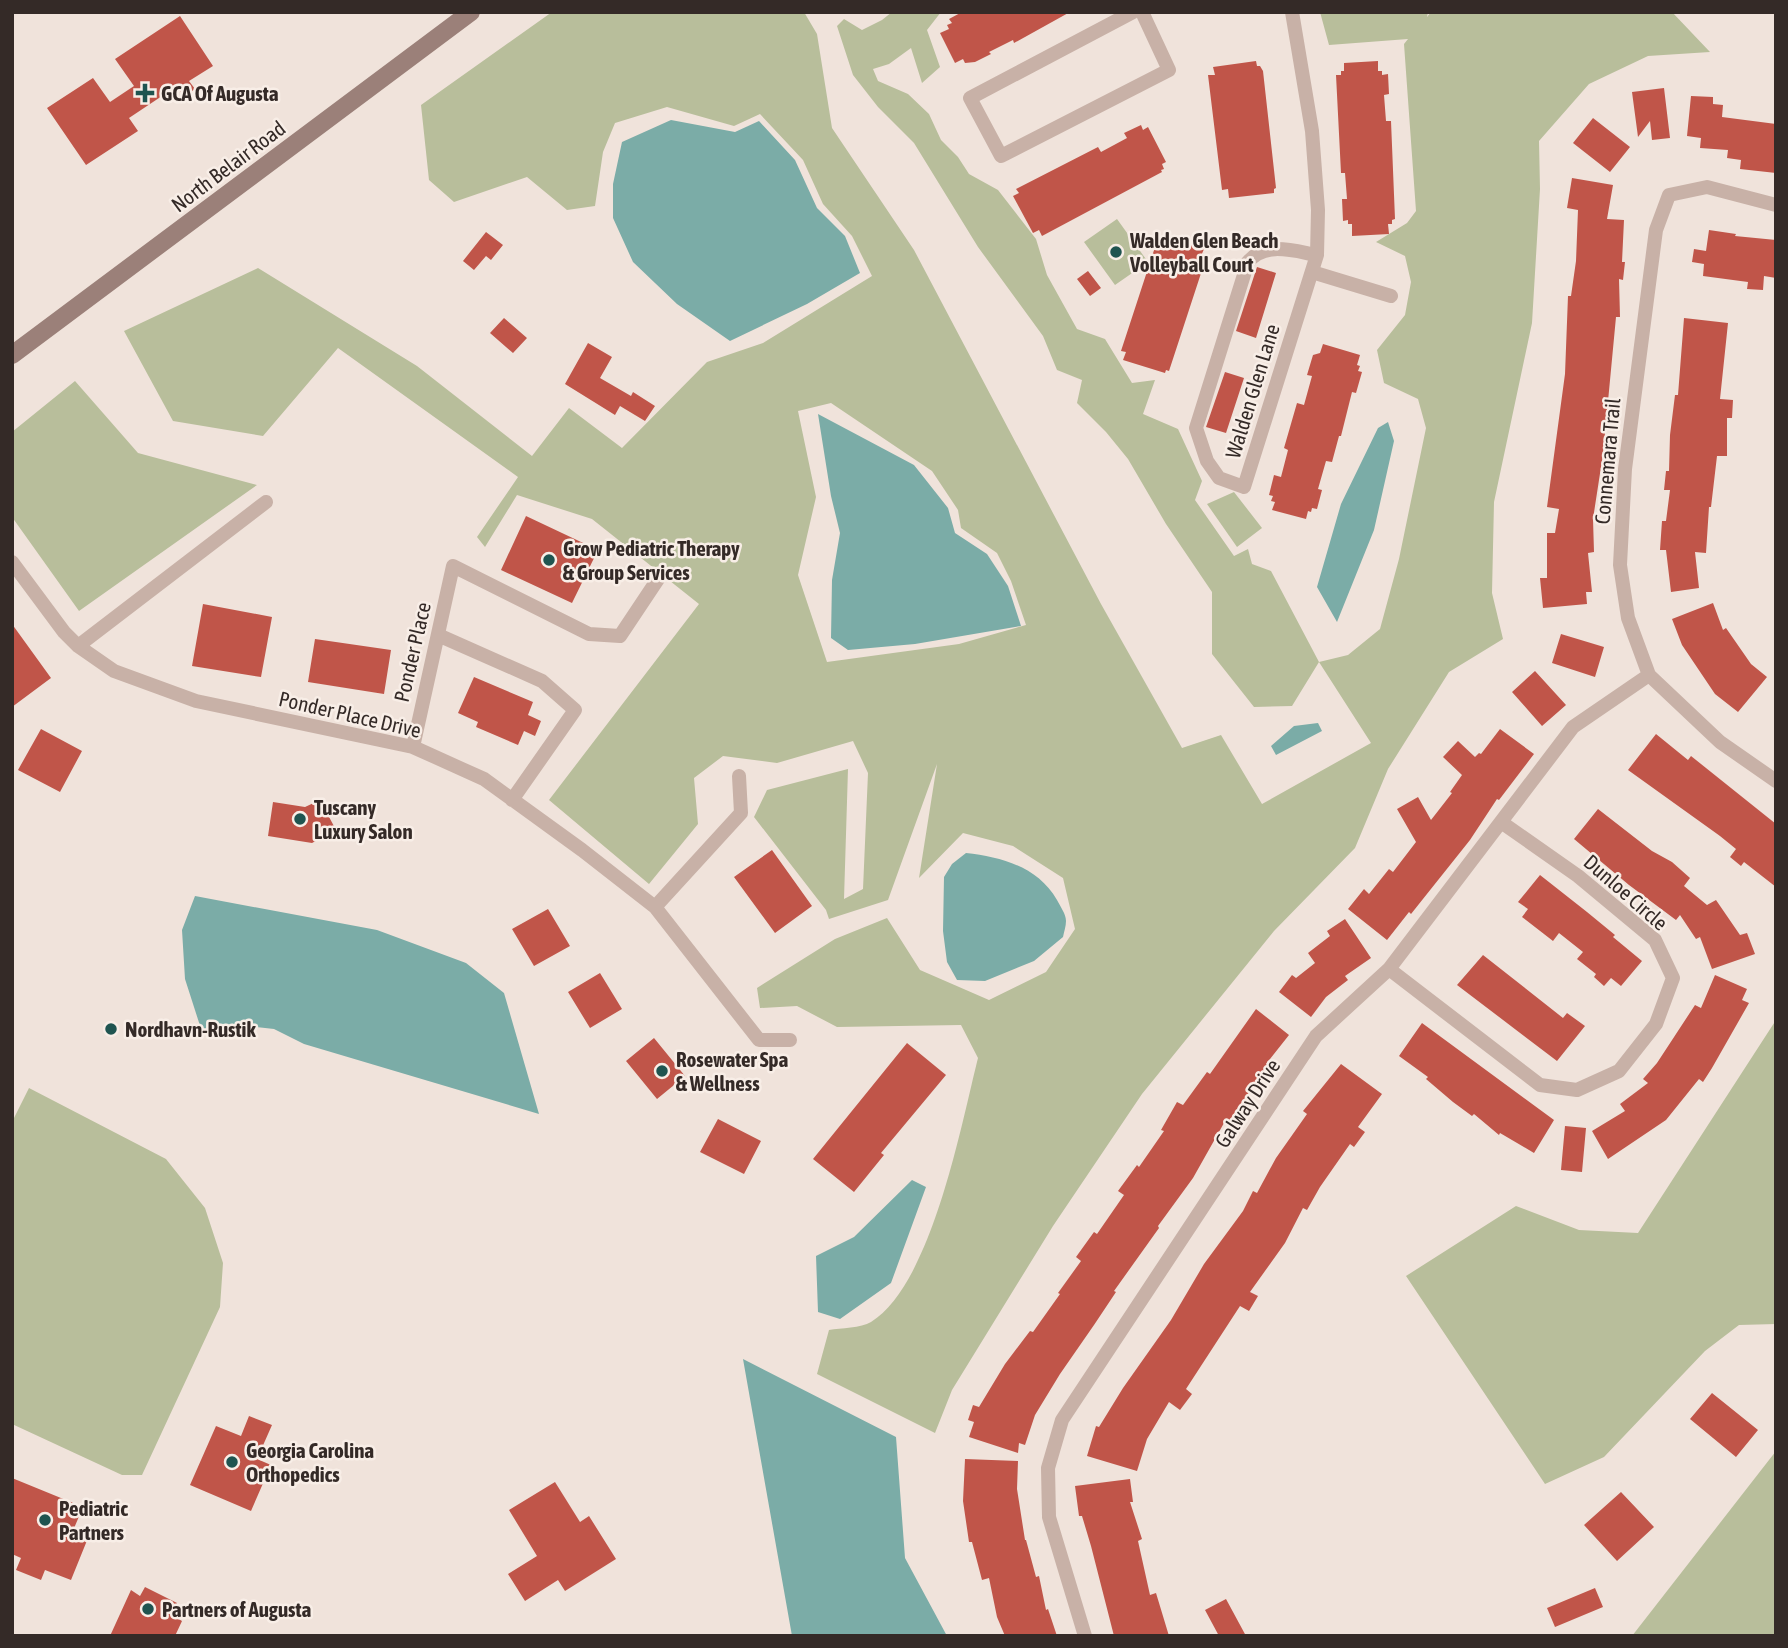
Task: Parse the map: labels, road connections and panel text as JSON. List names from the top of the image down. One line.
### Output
{"streets":{"main road":["North Belair Road"],"street":["Walden Glen Lane","Connemara Trail","Ponder Place","Ponder Place Drive","Dunloe Circle","Galway Drive"]},"crossings":[["Connemara Trail","Galway Drive"],["Ponder Place","Ponder Place Drive"],["Dunloe Circle","Galway Drive"]],"places":{"health":["GCA Of Augusta"],"other":["Walden Glen Beach Volleyball Court","Grow Pediatric Therapy & Group Services","Tuscany Luxury Salon","Nordhavn-Rustik","Rosewater Spa & Wellness","Georgia Carolina Orthopedics","Pediatric Partners","Partners of Augusta"]}}
